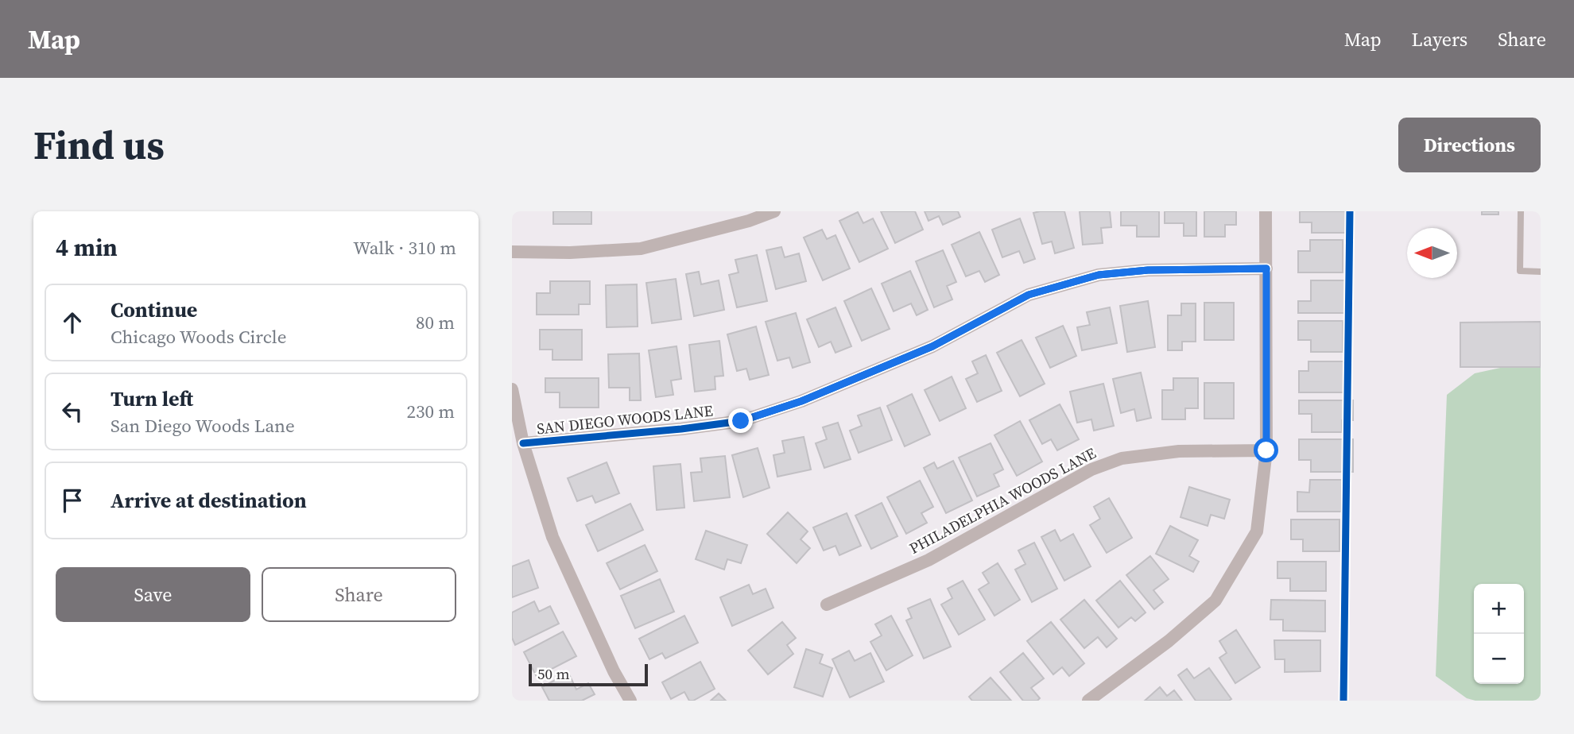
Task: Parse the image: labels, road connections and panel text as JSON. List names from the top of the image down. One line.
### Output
{"streets":{"street":["SAN DIEGO WOODS LANE","PHILADELPHIA WOODS LANE"]},"scale_bar":"50 m","north":"left","page":{"header":"Map","nav":["Map","Layers","Share"],"buttons":["Directions",["Save","Share"]],"title":"Find us","heading":["4 min","Walk · 310 m"],"list":[["Continue","Chicago Woods Circle","80 m"],["Turn left","San Diego Woods Lane","230 m"],"Arrive at destination"],"map_buttons":["+","−"],"scale":"50 m"}}
